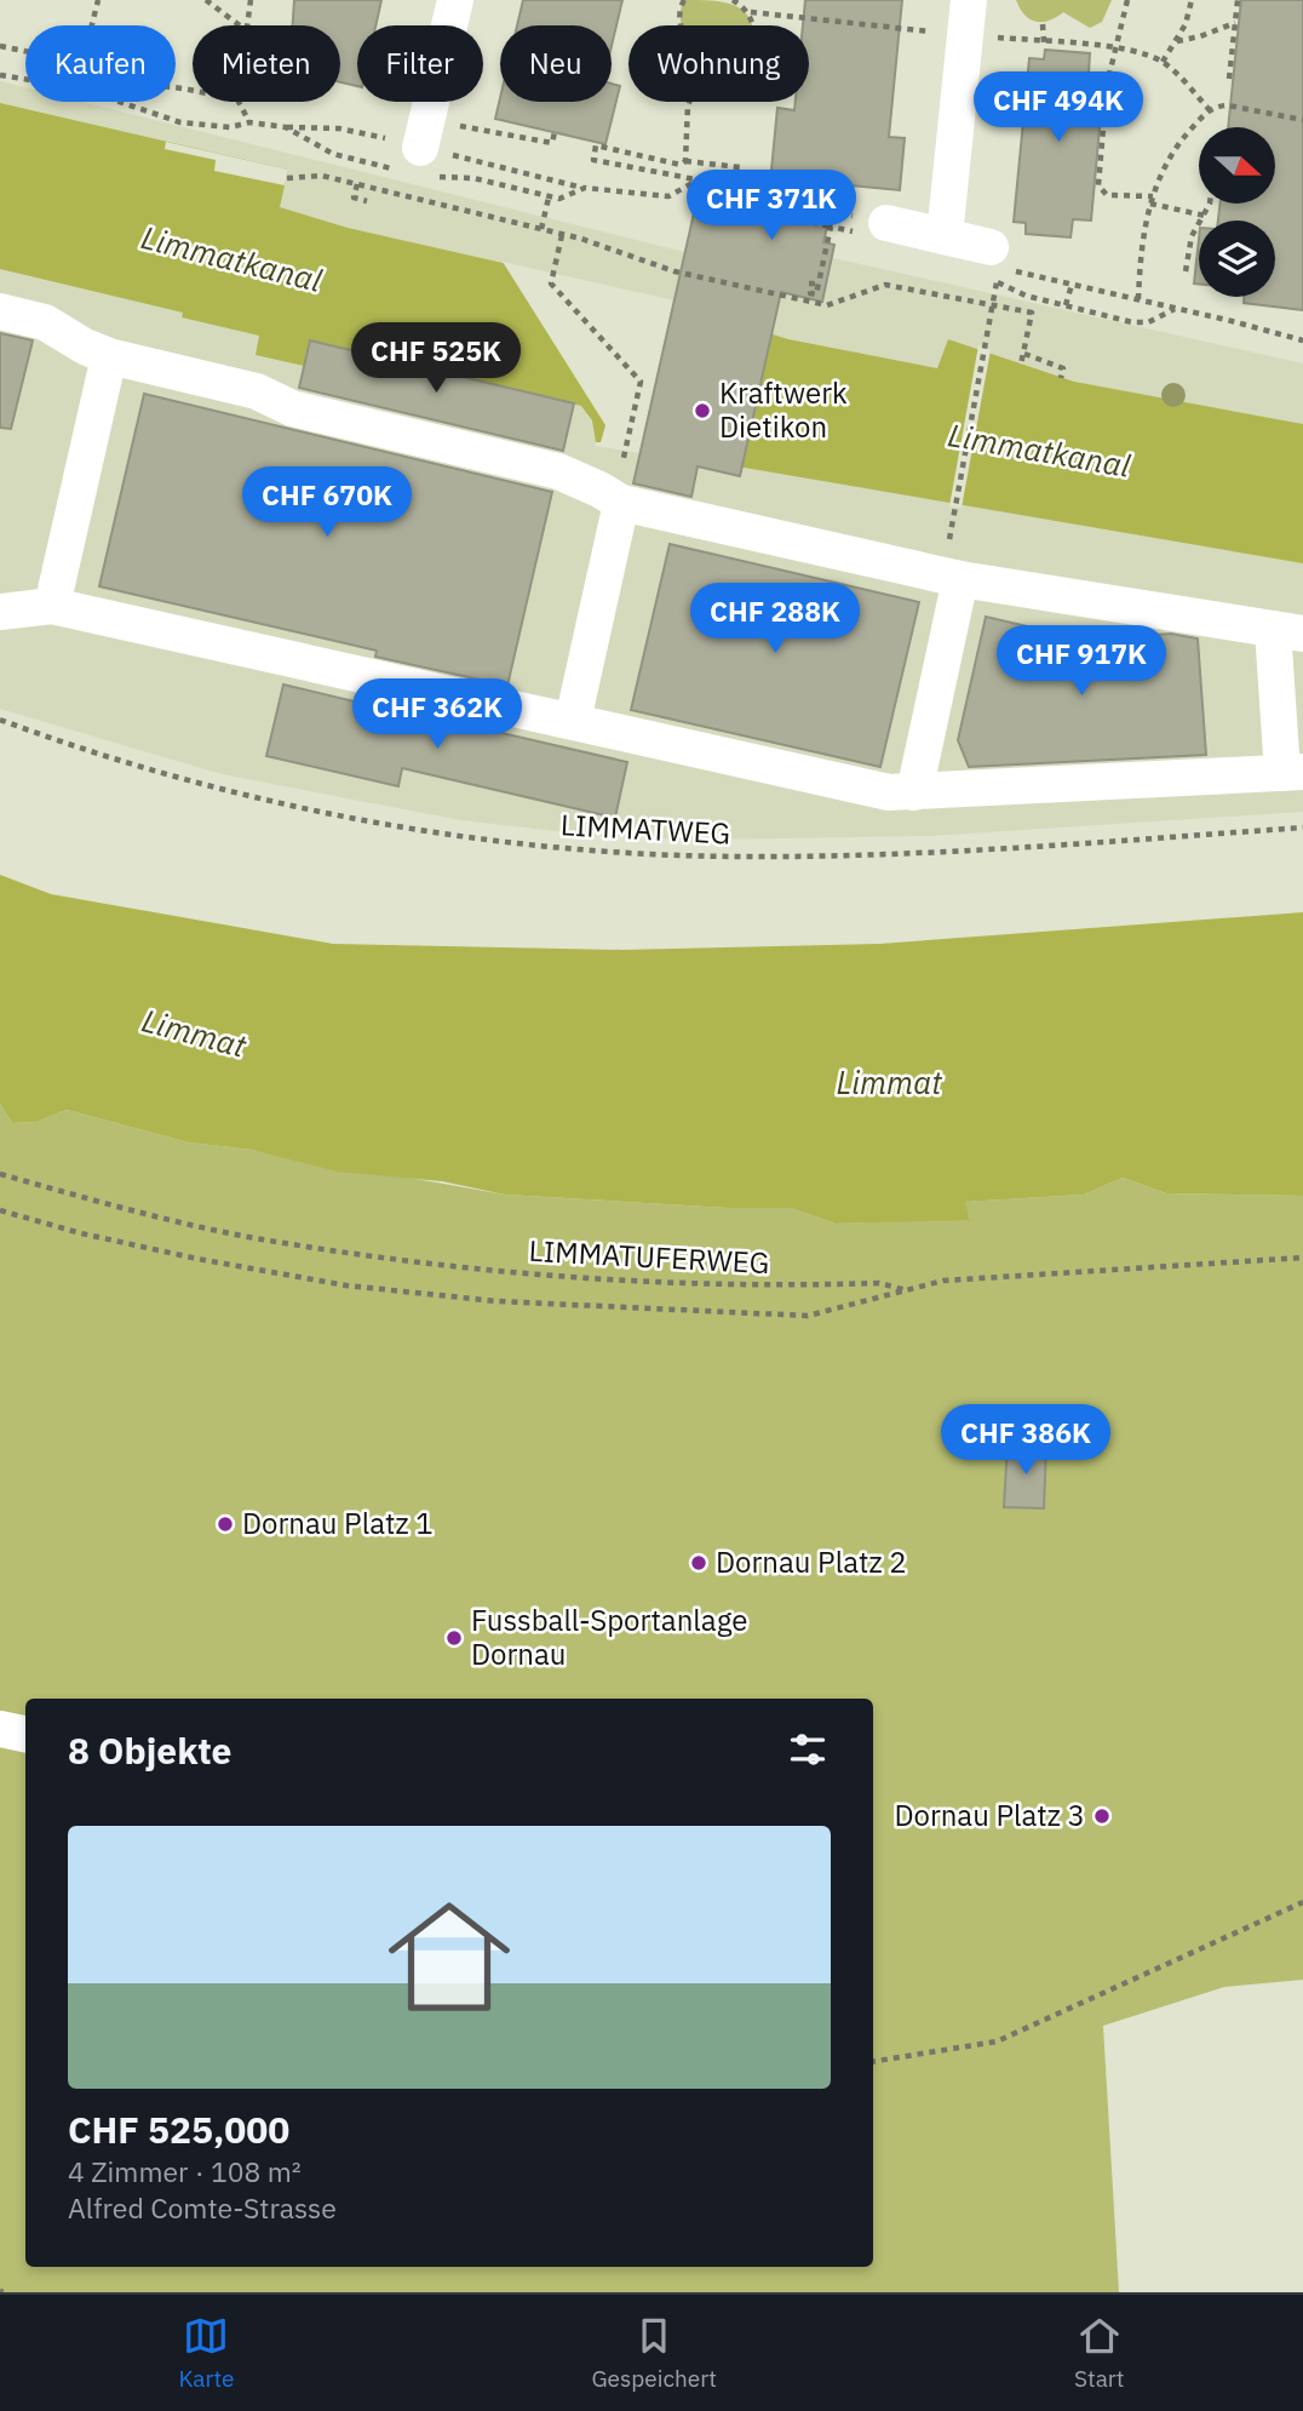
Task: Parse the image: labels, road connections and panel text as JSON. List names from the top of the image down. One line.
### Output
{"streets":{"path":["LIMMATWEG","LIMMATUFERWEG"]},"water":["Limmatkanal","Limmat"],"places":["Kraftwerk Dietikon","Dornau Platz 1","Dornau Platz 2","Fussball-Sportanlage Dornau","Dornau Platz 3"],"north":"right","page":{"chip":["Kaufen","Mieten","Filter","Neu","Wohnung"],"price":["CHF 494K","CHF 371K","CHF 525K","CHF 670K","CHF 288K","CHF 917K","CHF 362K","CHF 386K"],"heading":"8 Objekte","list":[{"name":"CHF 525,000","note":"4 Zimmer · 108 m² · Alfred Comte-Strasse"}],"tabs":["Karte","Gespeichert","Start"]}}
